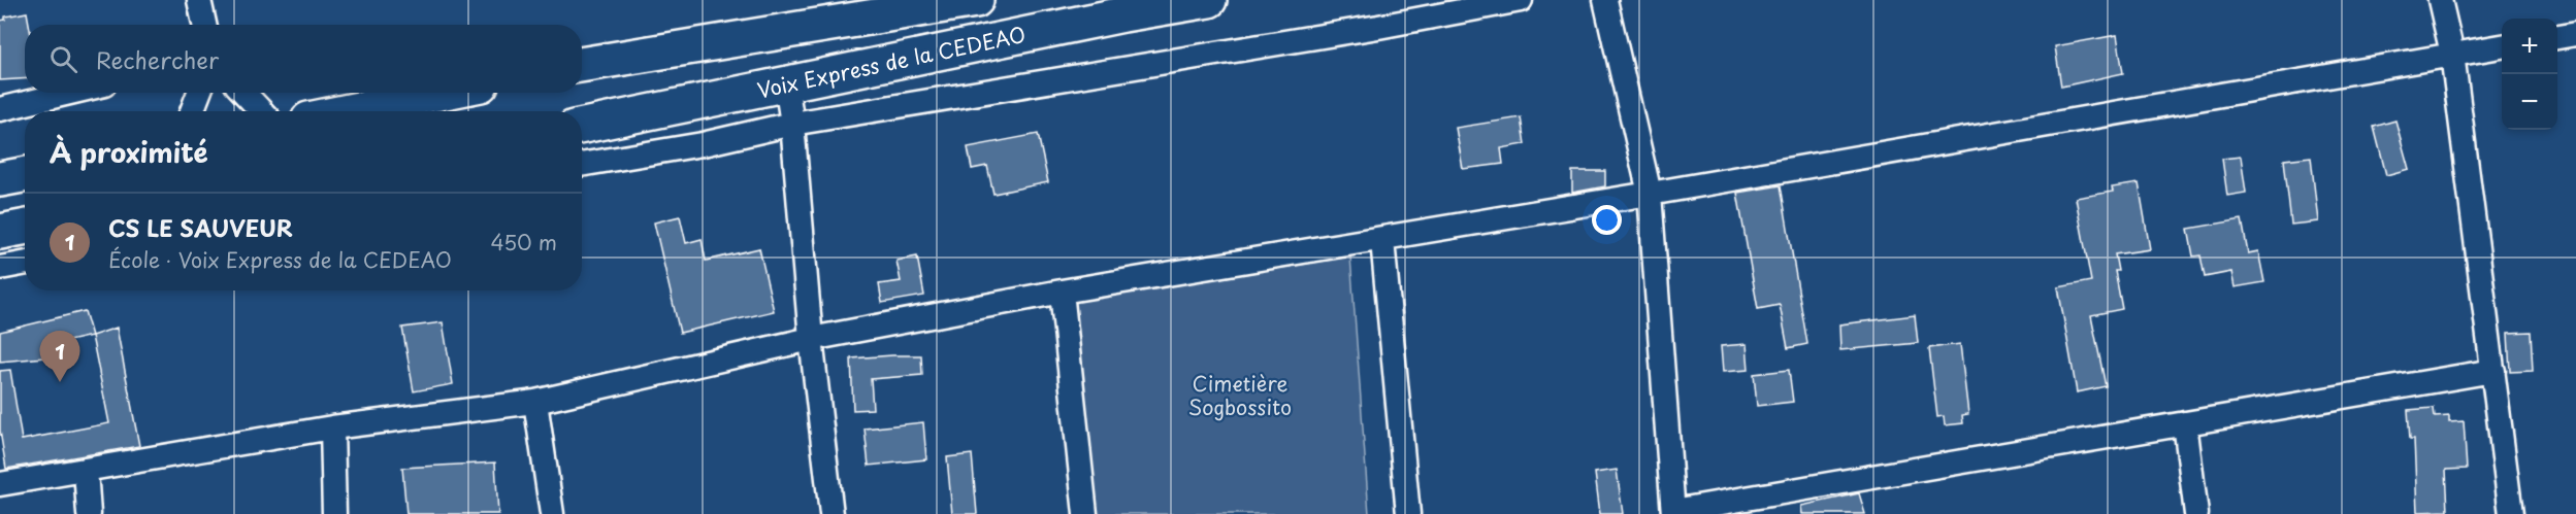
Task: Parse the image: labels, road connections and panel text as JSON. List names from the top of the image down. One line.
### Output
{"streets":{"main road":["Voix Express de la CEDEAO"]},"parks":["Cimetière Sogbossito"],"page":{"map_buttons":["+","−"],"search":"Rechercher","heading":"À proximité","list":[{"mark":"1","name":"CS LE SAUVEUR","note":"École · Voix Express de la CEDEAO","value":"450 m"}],"pins":"1"}}
